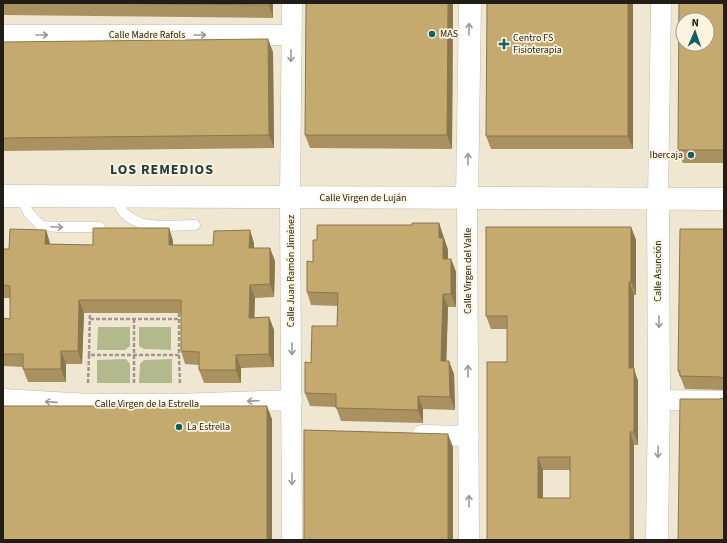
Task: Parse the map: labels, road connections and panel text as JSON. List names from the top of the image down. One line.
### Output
{"streets":{"main road":["Calle Virgen de Luján","Calle Virgen del Valle","Calle Asunción"],"street":["Calle Madre Rafols","Calle Juan Ramón Jiménez","Calle Virgen de la Estrella"]},"crossings":[["Calle Madre Rafols","Calle Juan Ramón Jiménez"],["Calle Virgen de Luján","Calle Juan Ramón Jiménez"],["Calle Virgen de Luján","Calle Virgen del Valle"],["Calle Virgen de Luján","Calle Asunción"],["Calle Juan Ramón Jiménez","Calle Virgen de la Estrella"]],"one_way":["Calle Madre Rafols","Calle Juan Ramón Jiménez","Calle Virgen del Valle","Calle Asunción","Calle Virgen de la Estrella"],"districts":["LOS REMEDIOS"],"places":{"other":["MAS","Ibercaja","La Estrella"],"health":["Centro FS Fisioterapia"]},"north":"top"}
